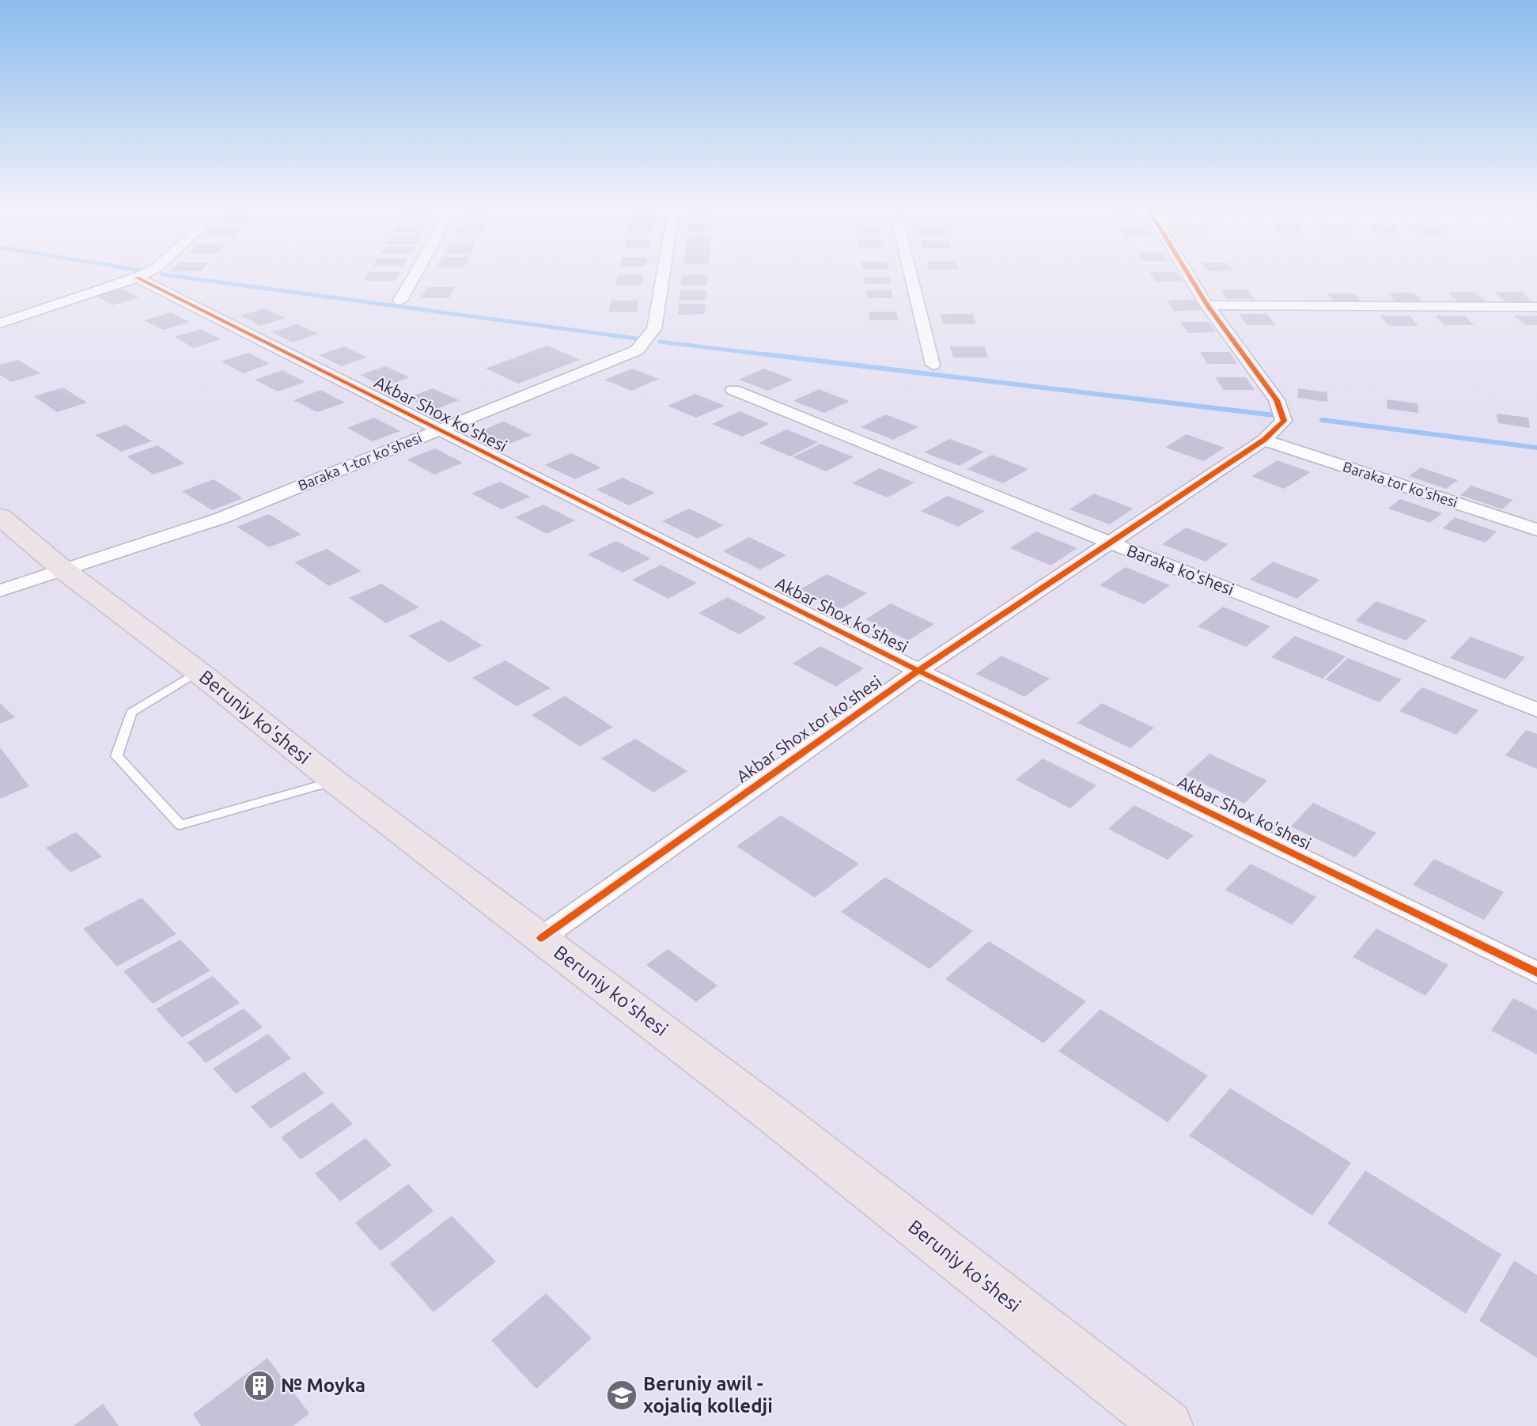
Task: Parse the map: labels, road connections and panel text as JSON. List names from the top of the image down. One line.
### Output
{"streets":{"main road":["Beruniy ko'shesi"],"street":["Akbar Shox ko'shesi","Baraka 1-tor ko'shesi","Baraka tor ko'shesi","Baraka ko'shesi","Akbar Shox tor ko'shesi"]},"crossings":[["Akbar Shox ko'shesi","Baraka 1-tor ko'shesi"],["Akbar Shox ko'shesi","Akbar Shox tor ko'shesi"],["Baraka 1-tor ko'shesi","Beruniy ko'shesi"],["Baraka tor ko'shesi","Akbar Shox tor ko'shesi"],["Baraka ko'shesi","Akbar Shox tor ko'shesi"],["Beruniy ko'shesi","Akbar Shox tor ko'shesi"]],"places":{"building":["№ Moyka"],"school or university":["Beruniy awil - xojaliq kolledji"]}}
